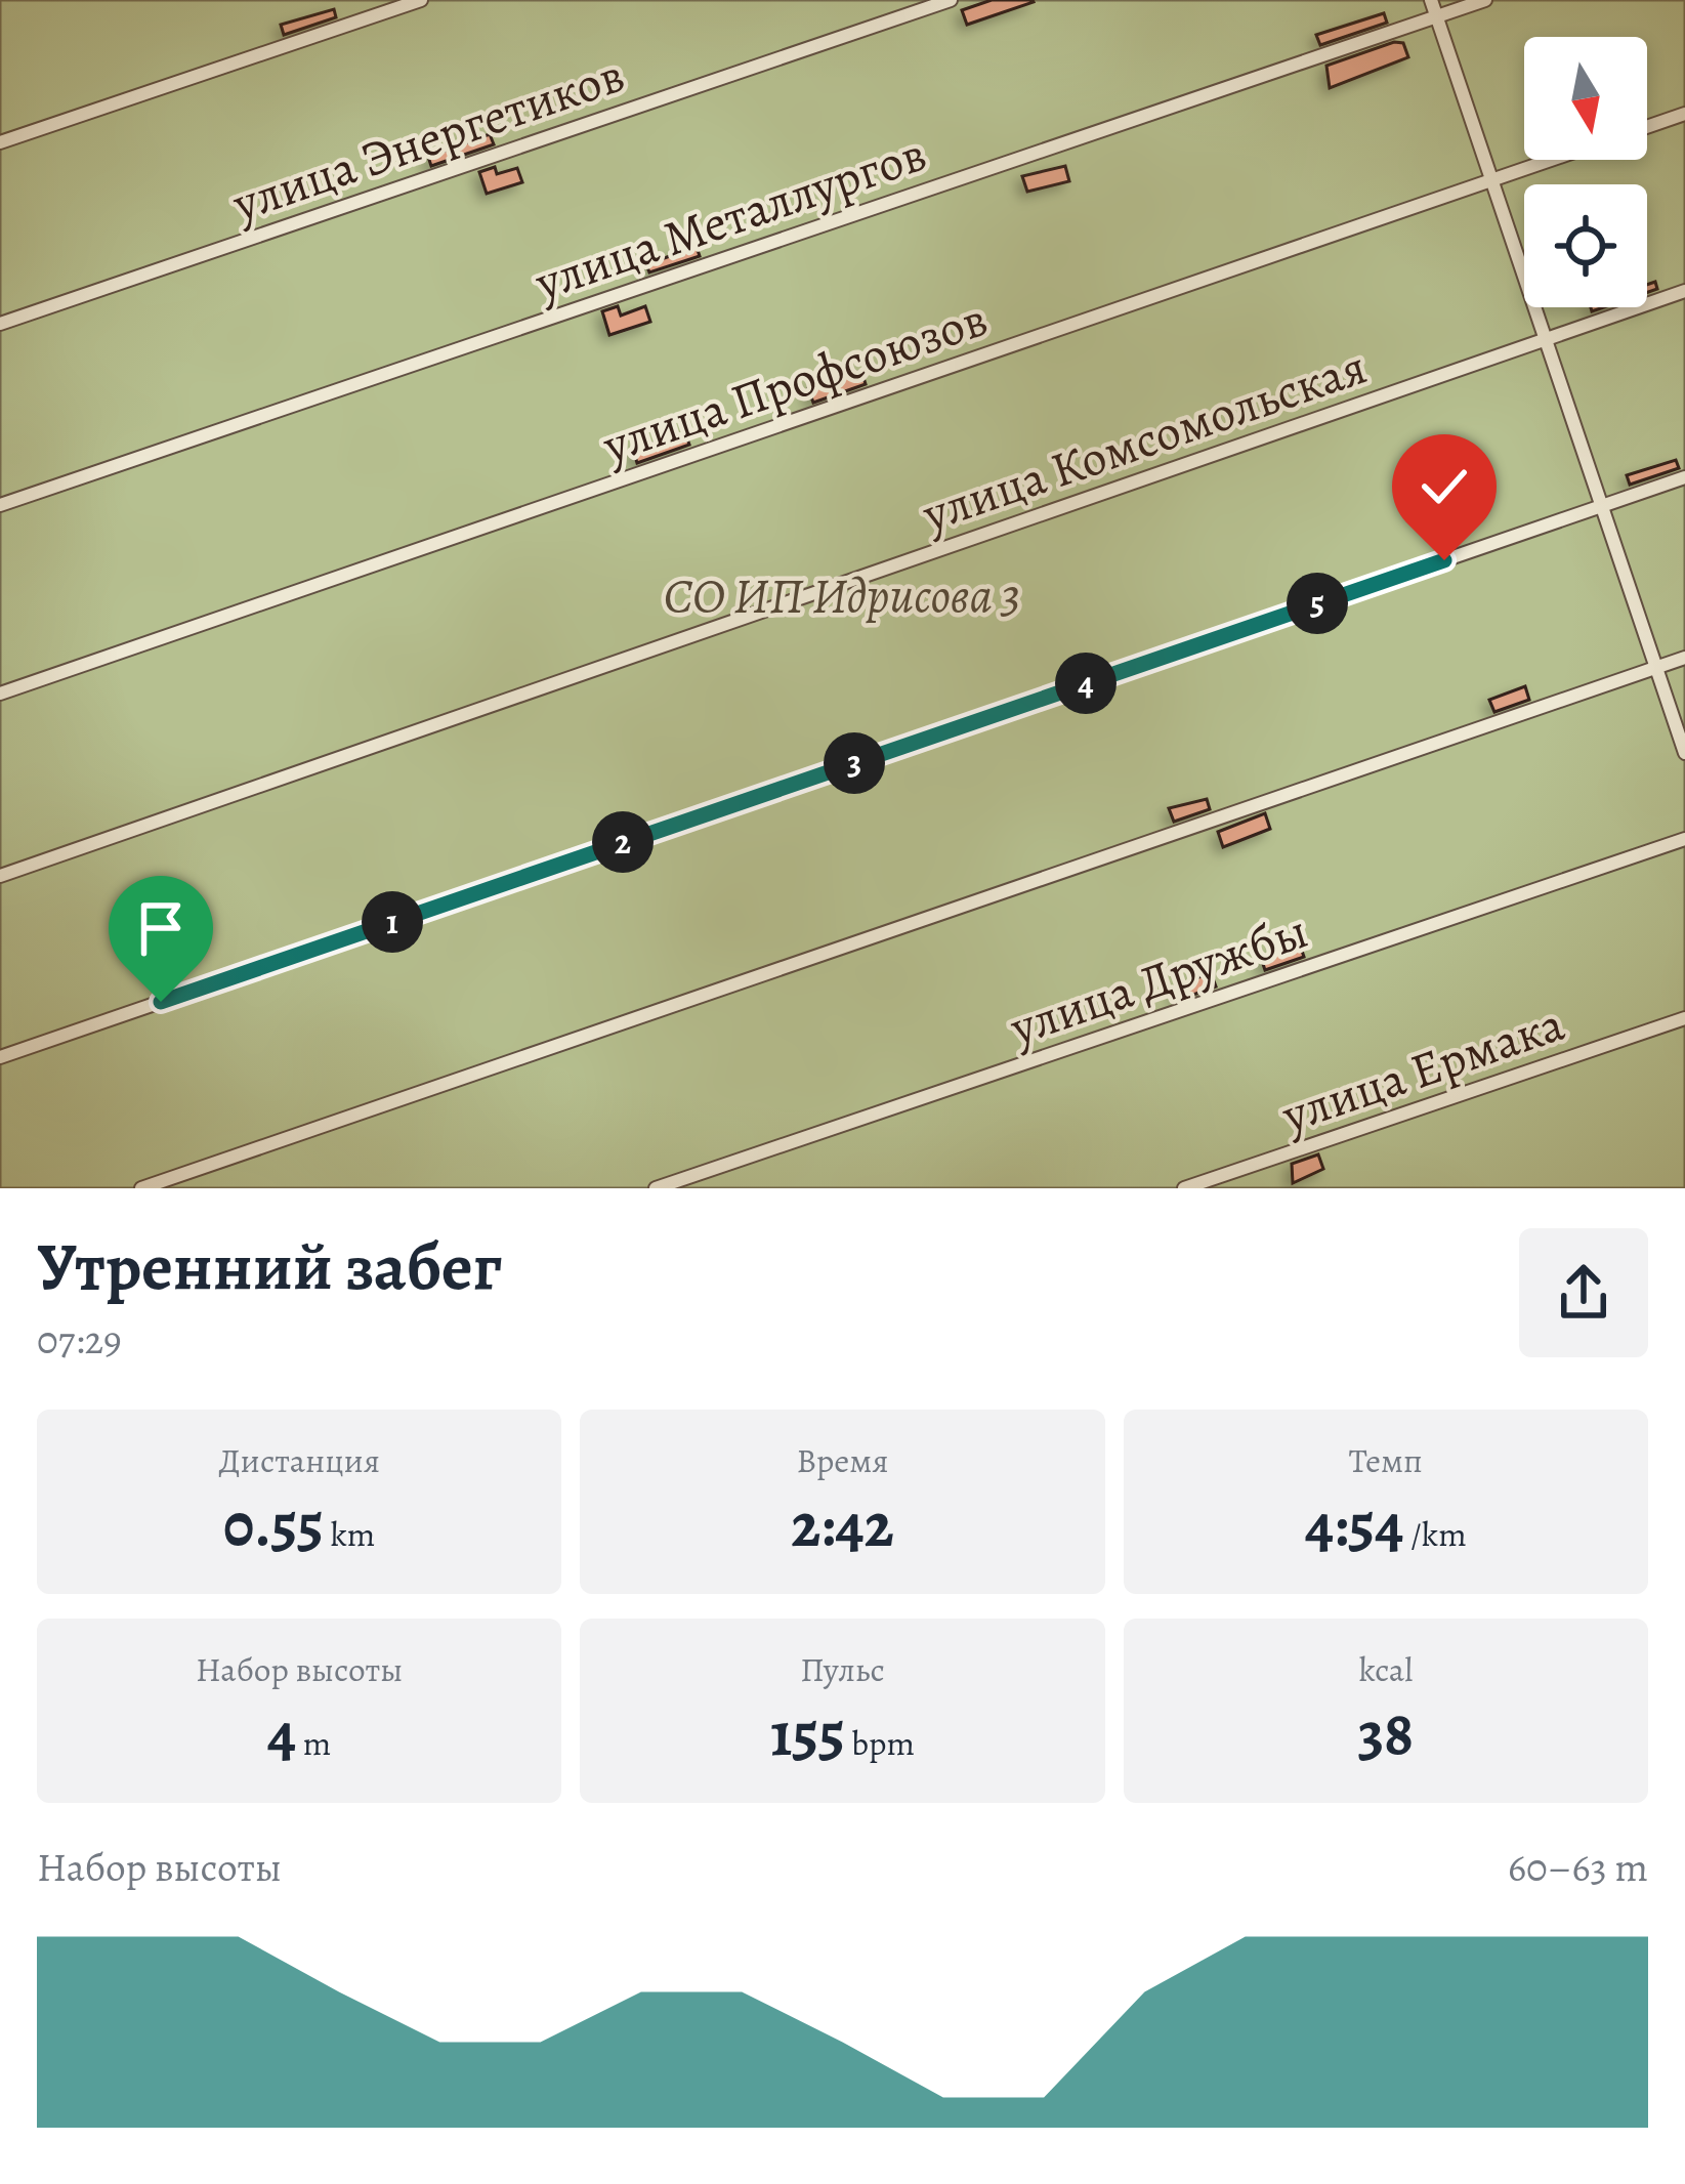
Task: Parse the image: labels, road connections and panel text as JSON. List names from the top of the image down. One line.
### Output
{"streets":{"street":["улица Энергетиков","улица Металлургов","улица Профсоюзов","улица Комсомольская","улица Дружбы","улица Ермака"]},"parks":["СО ИП Идрисова 3"],"north":"bottom","page":{"pins":["5","4","3","2","1"],"heading":["Утренний забег","07:29"],"stats":[["Дистанция","0.55 km"],["Время","2:42"],["Темп","4:54 /km"],["Набор высоты","4 m"],["Пульс","155 bpm"],["kcal","38"]],"chart":["Набор высоты","60–63 m"]}}
